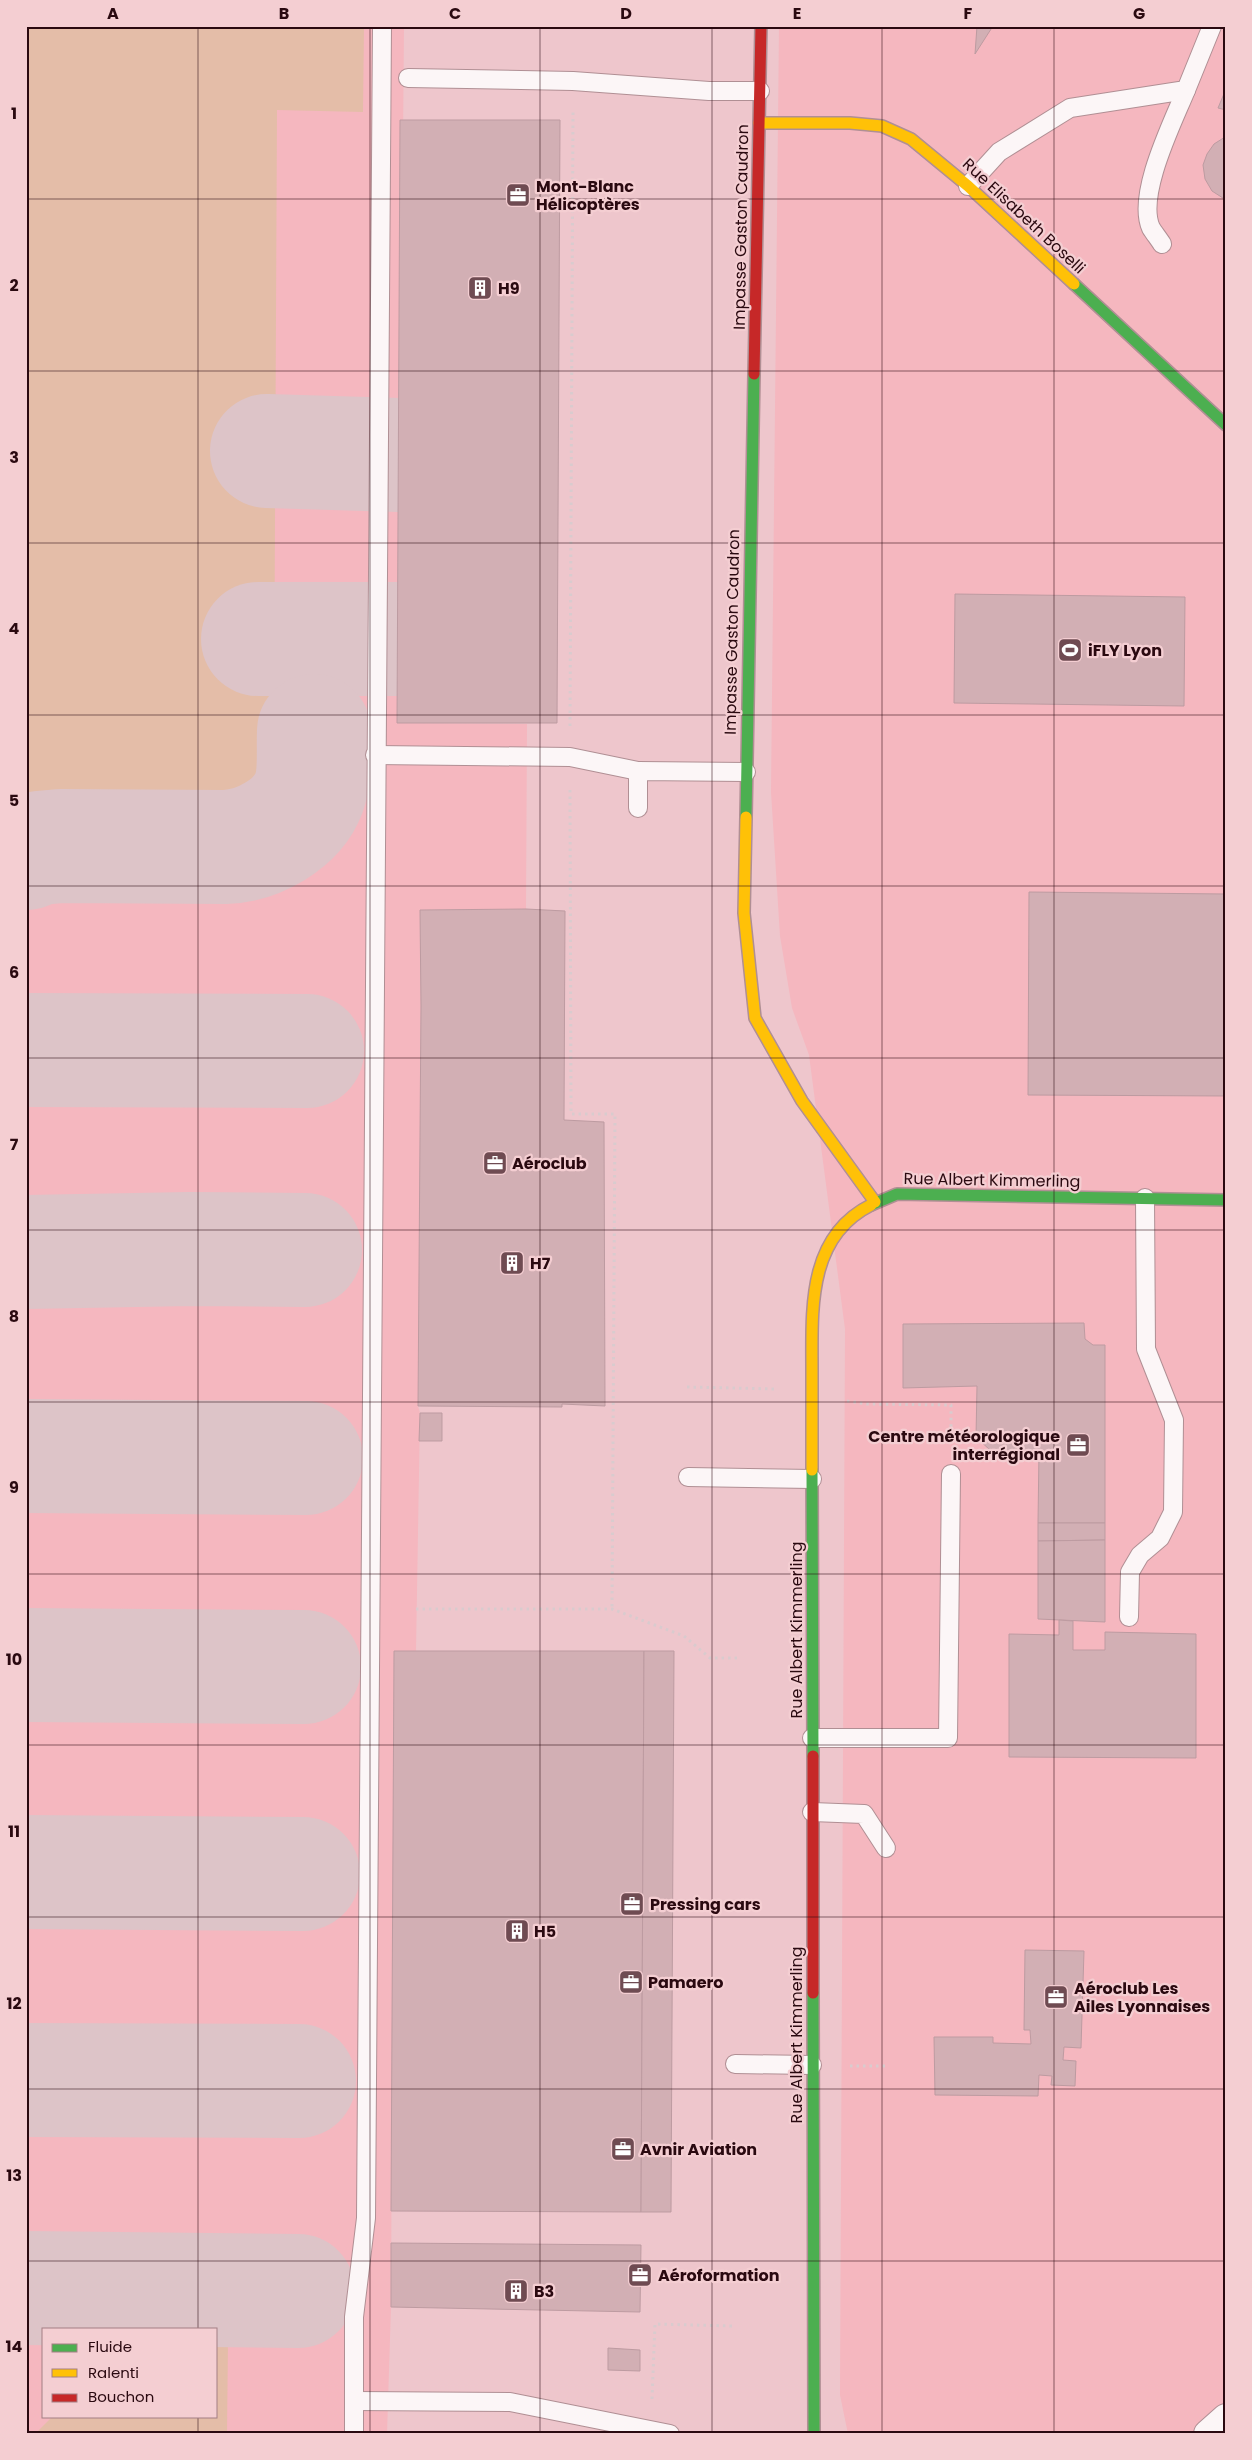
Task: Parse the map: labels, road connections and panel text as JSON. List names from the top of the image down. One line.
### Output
{"streets":{"street":["Rue Elisabeth Boselli","Impasse Gaston Caudron","Rue Albert Kimmerling"]},"crossings":[["Rue Elisabeth Boselli","Impasse Gaston Caudron"],["Impasse Gaston Caudron","Rue Albert Kimmerling"]],"places":{"office":["Mont-Blanc Hélicoptères","Aéroclub","Centre météorologique interrégional","Pressing cars","Pamaero","Aéroclub Les Ailes Lyonnaises","Avnir Aviation","Aéroformation"],"building":["H9","H7","H5","B3"],"sports":["iFLY Lyon"]},"legend":["Fluide","Ralenti","Bouchon"],"grid":{"columns":["A","B","C","D","E","F","G"],"rows":["1","2","3","4","5","6","7","8","9","10","11","12","13","14"]}}
